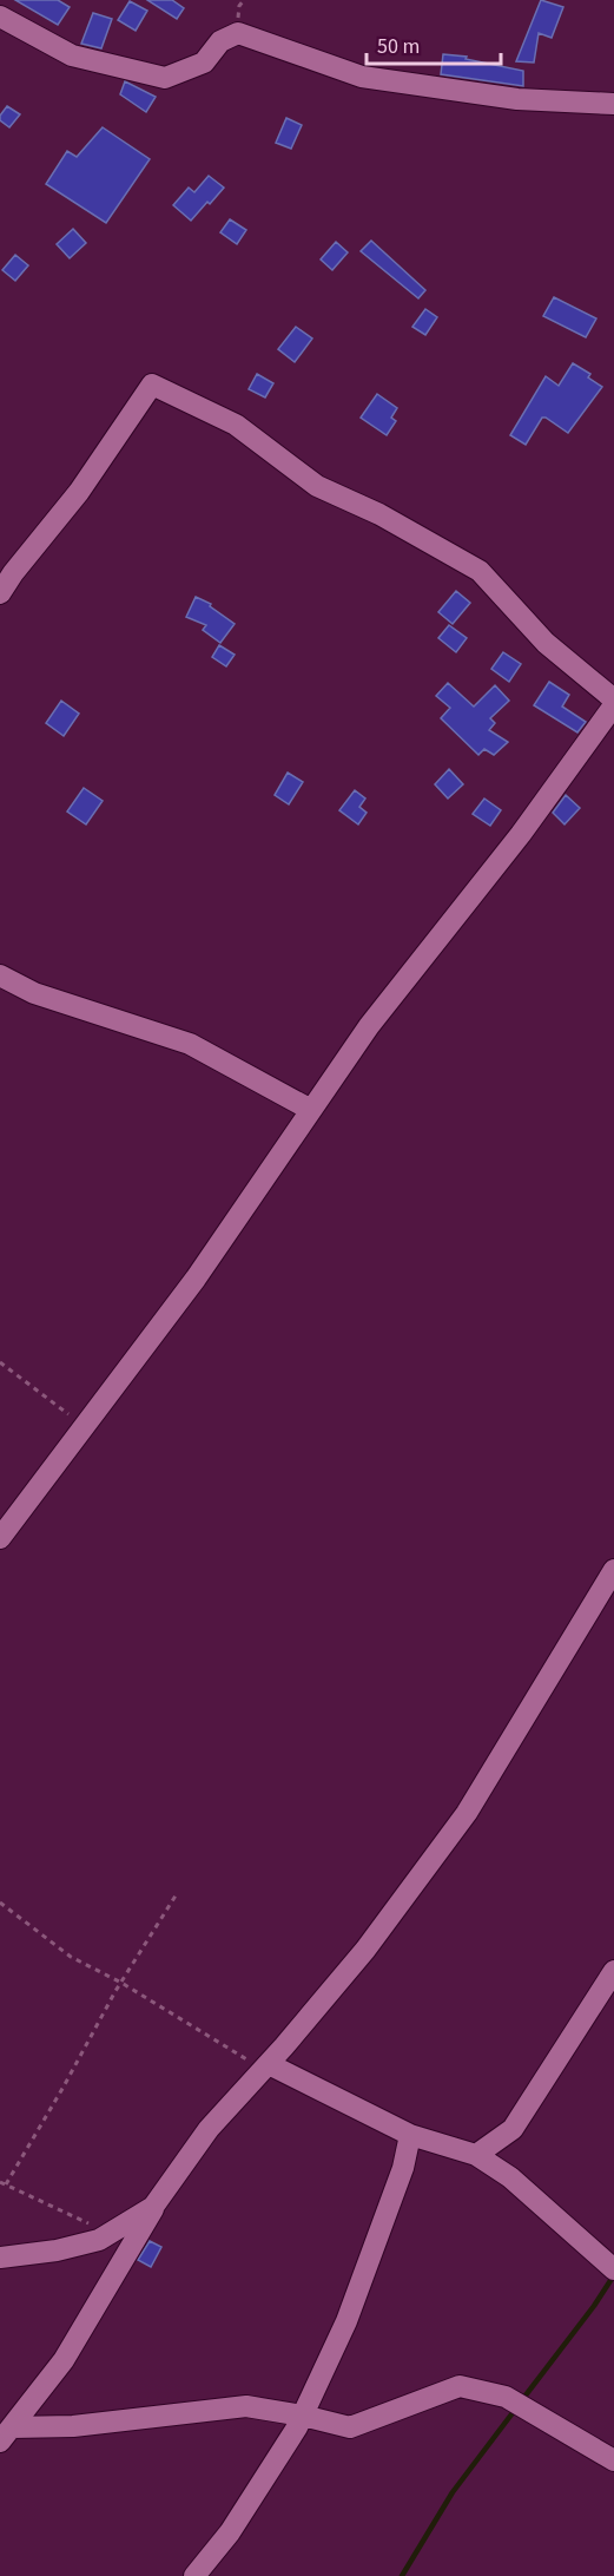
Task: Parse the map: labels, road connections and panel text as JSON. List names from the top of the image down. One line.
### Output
{"scale_bar":"50 m"}
